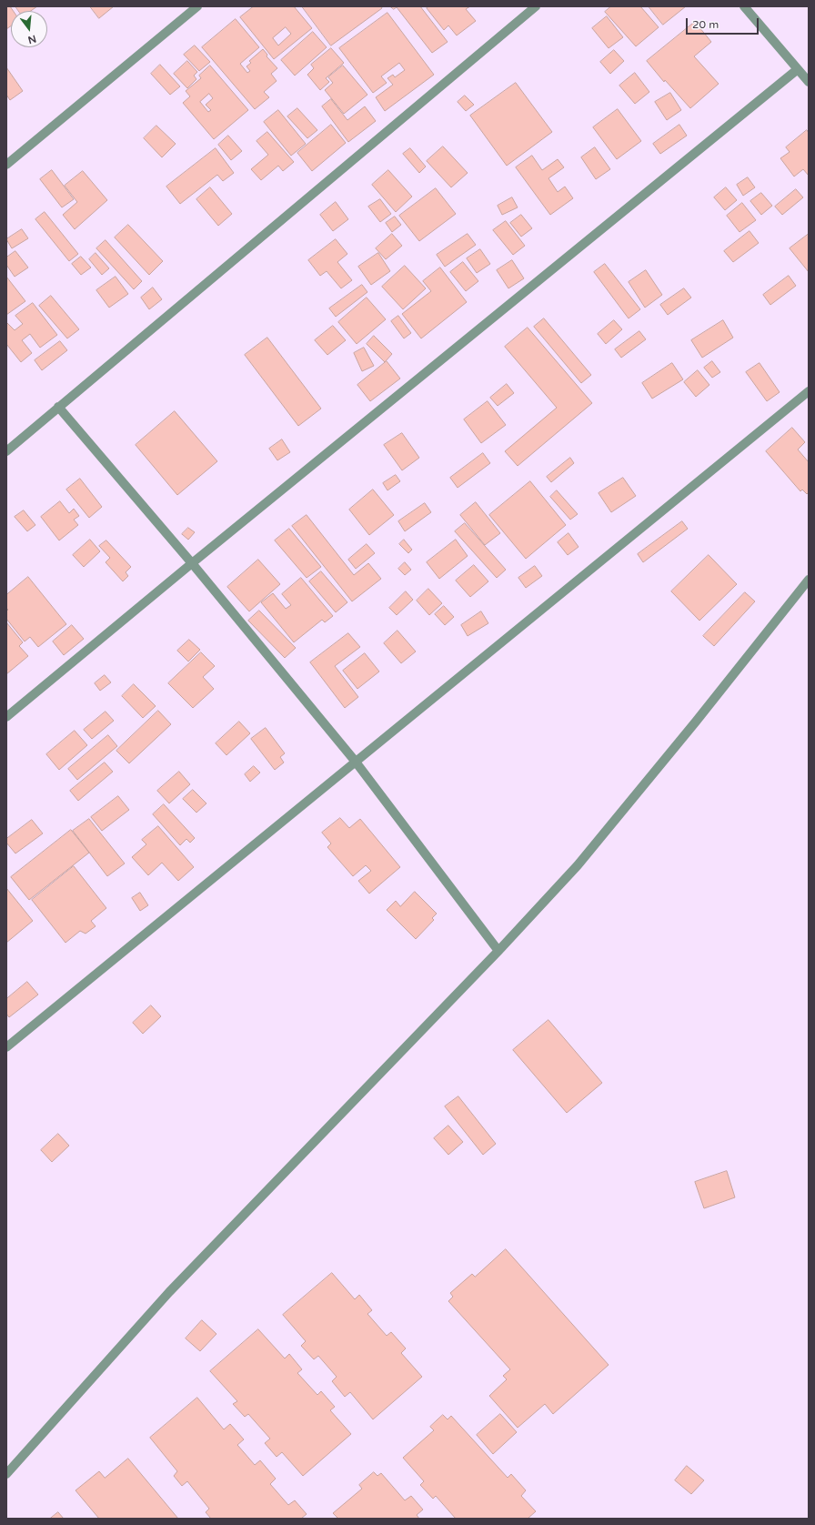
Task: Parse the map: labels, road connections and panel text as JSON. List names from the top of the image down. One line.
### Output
{"scale_bar":"20 m","north":"bottom"}
